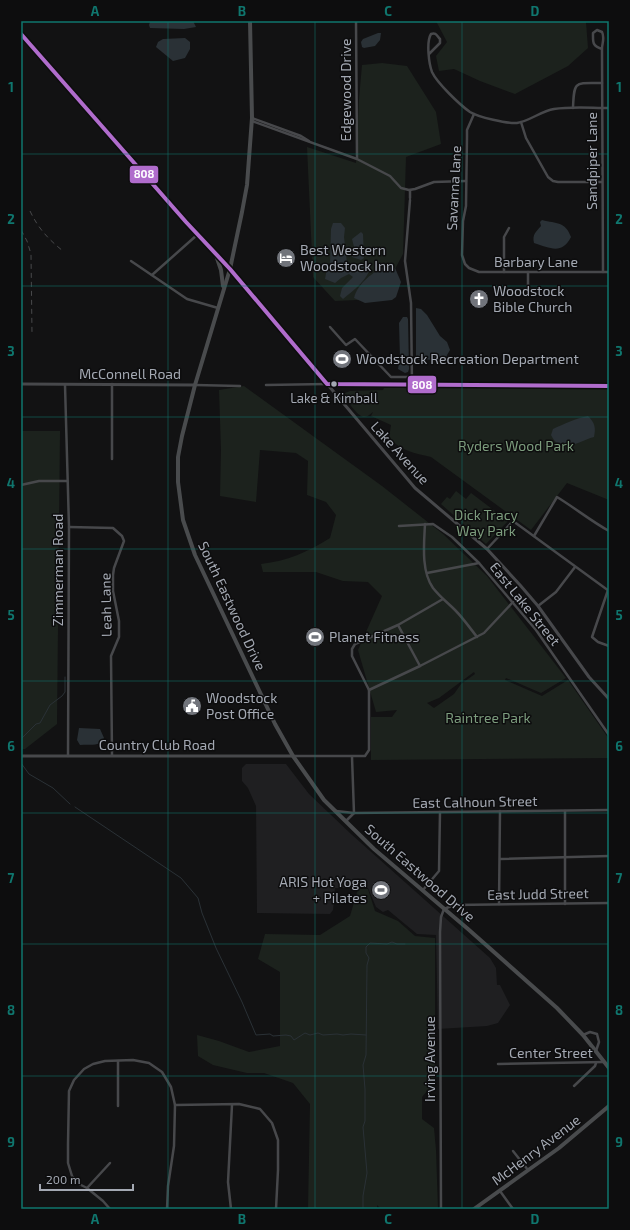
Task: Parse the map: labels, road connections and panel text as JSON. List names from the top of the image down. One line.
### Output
{"streets":{"main road":["South Eastwood Drive","McHenry Avenue"],"street":["Edgewood Drive","Sandpiper Lane","Savanna lane","Barbary Lane","McConnell Road","Lake Avenue","Zimmerman Road","East Lake Street","Leah Lane","Country Club Road","East Calhoun Street","East Judd Street","Center Street","Irving Avenue"]},"crossings":[["Sandpiper Lane","Barbary Lane"],["Savanna lane","Barbary Lane"],["McConnell Road","Zimmerman Road"],["McConnell Road","South Eastwood Drive"],["Lake Avenue","South Eastwood Drive"],["Zimmerman Road","Leah Lane"],["Zimmerman Road","Country Club Road"],["Leah Lane","Country Club Road"],["South Eastwood Drive","Country Club Road"],["South Eastwood Drive","East Calhoun Street"],["South Eastwood Drive","East Judd Street"],["South Eastwood Drive","Center Street"],["South Eastwood Drive","Irving Avenue"],["East Judd Street","Irving Avenue"]],"parks":["Ryders Wood Park","Dick Tracy Way Park","Raintree Park"],"places":{"hotel":["Best Western Woodstock Inn"],"church":["Woodstock Bible Church"],"sports":["Woodstock Recreation Department","Planet Fitness","ARIS Hot Yoga + Pilates"],"other":["Lake & Kimball"],"public building":["Woodstock Post Office"]},"lines":["transit line 808"],"scale_bar":"200 m","grid":{"columns":["A","B","C","D"],"rows":["1","2","3","4","5","6","7","8","9"]}}
